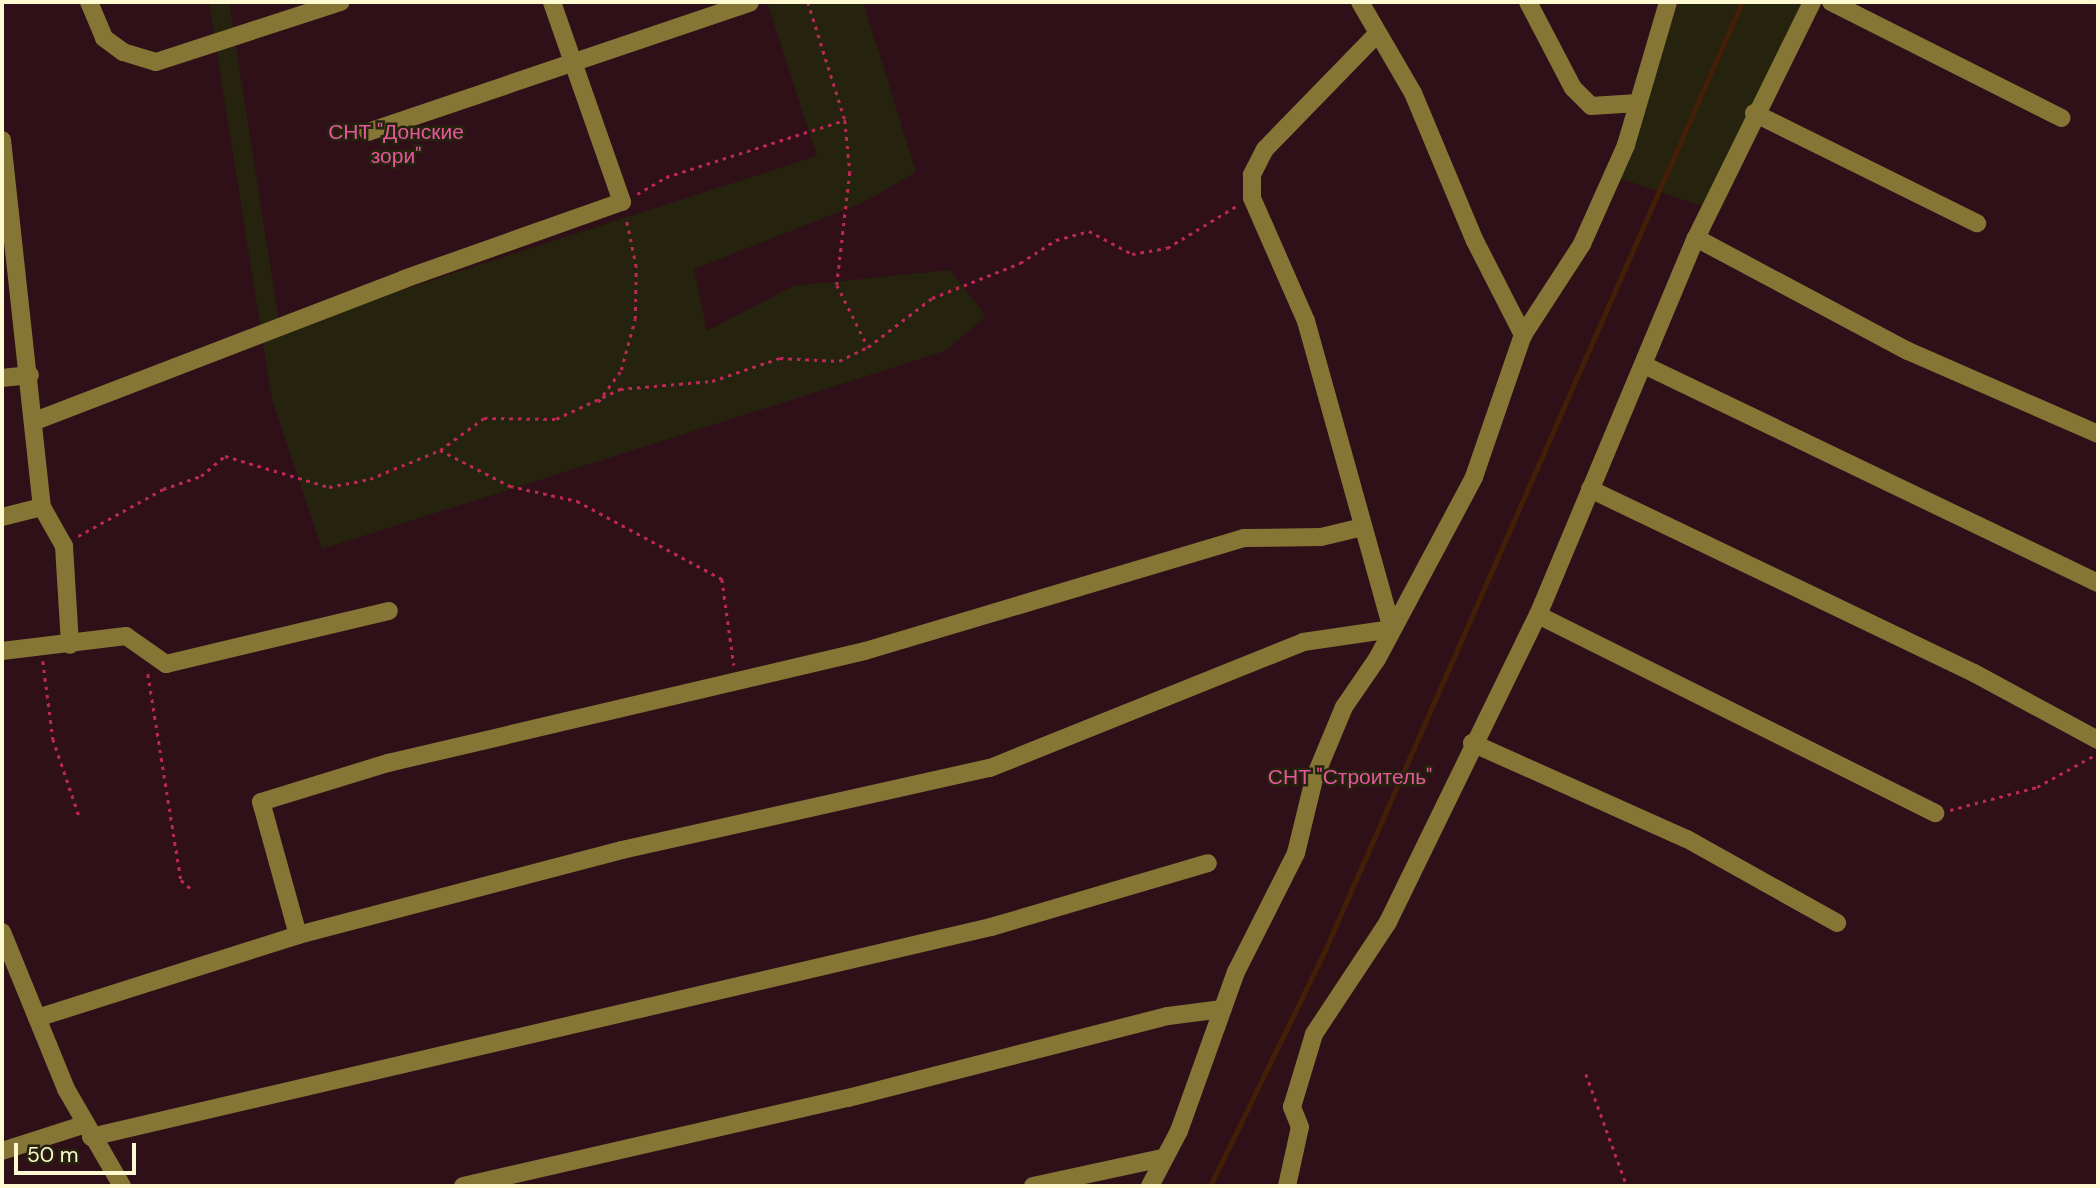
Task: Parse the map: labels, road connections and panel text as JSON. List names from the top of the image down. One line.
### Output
{"parks":["СНТ \"Донские зори\"","СНТ \"Строитель\""],"scale_bar":"50 m"}
